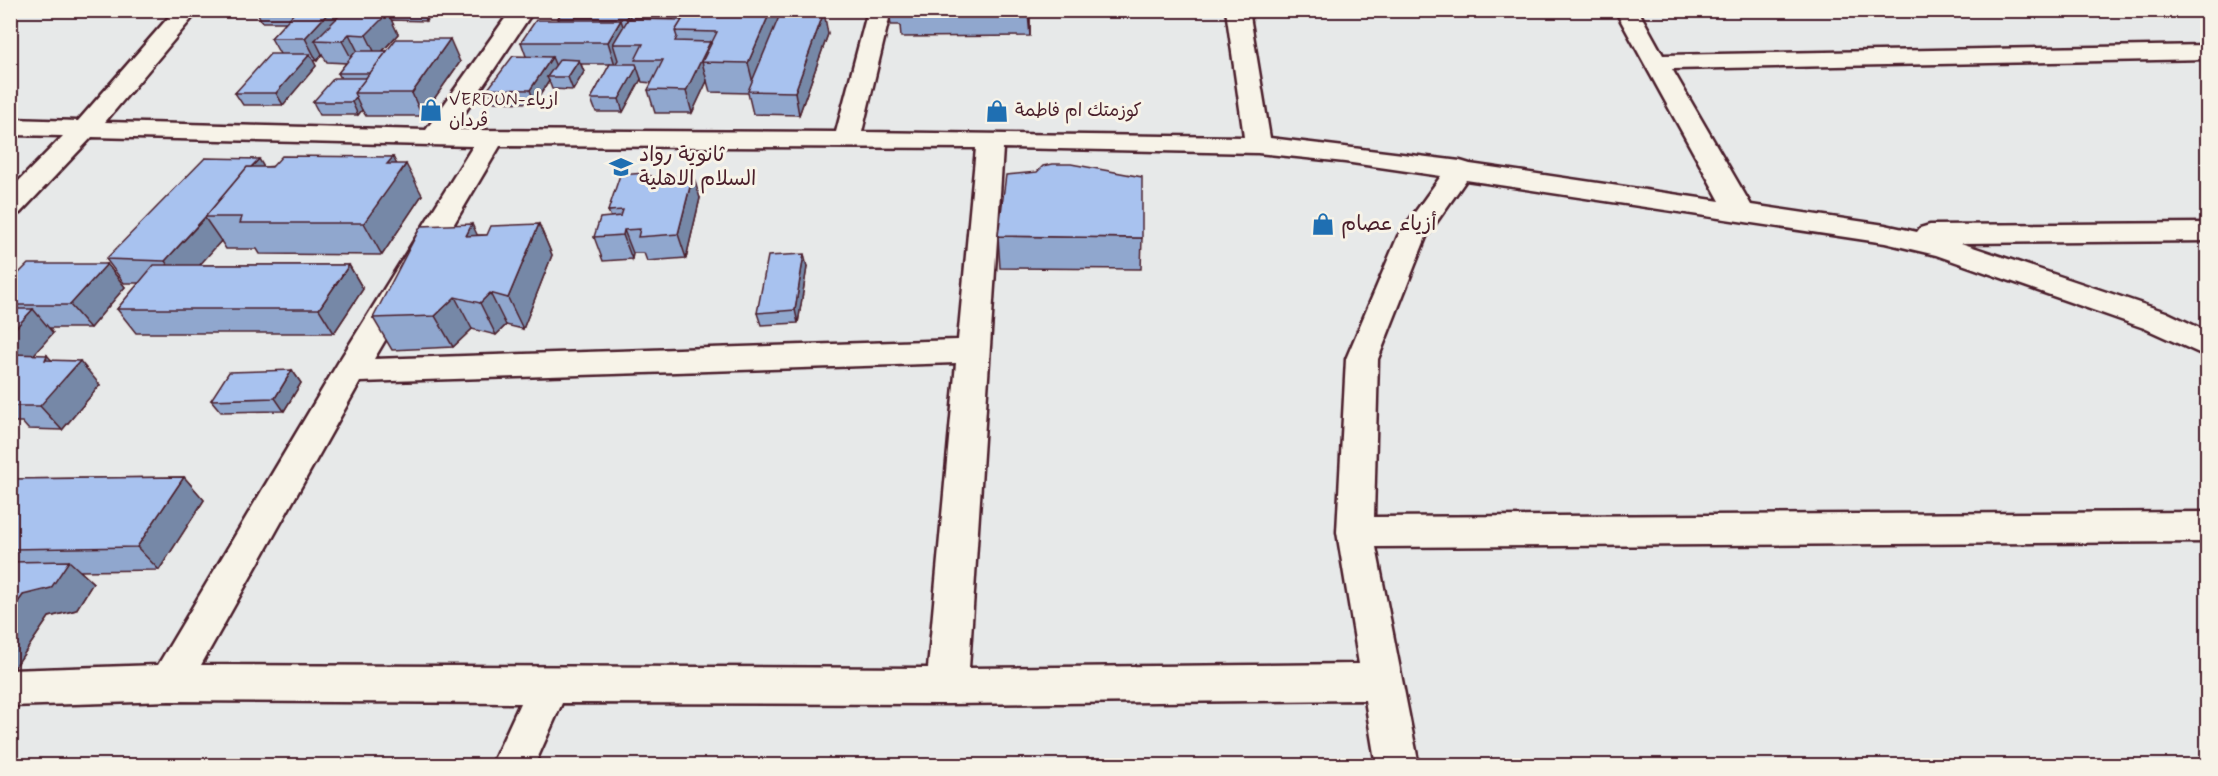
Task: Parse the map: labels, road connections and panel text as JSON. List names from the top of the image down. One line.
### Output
{"places":{"shop":["VERDUN-ازياء ڤردان","كوزمتك ام فاطمة","أزياء عصام"],"school or university":["ثانوية رواد السلام الاهلية"]}}
